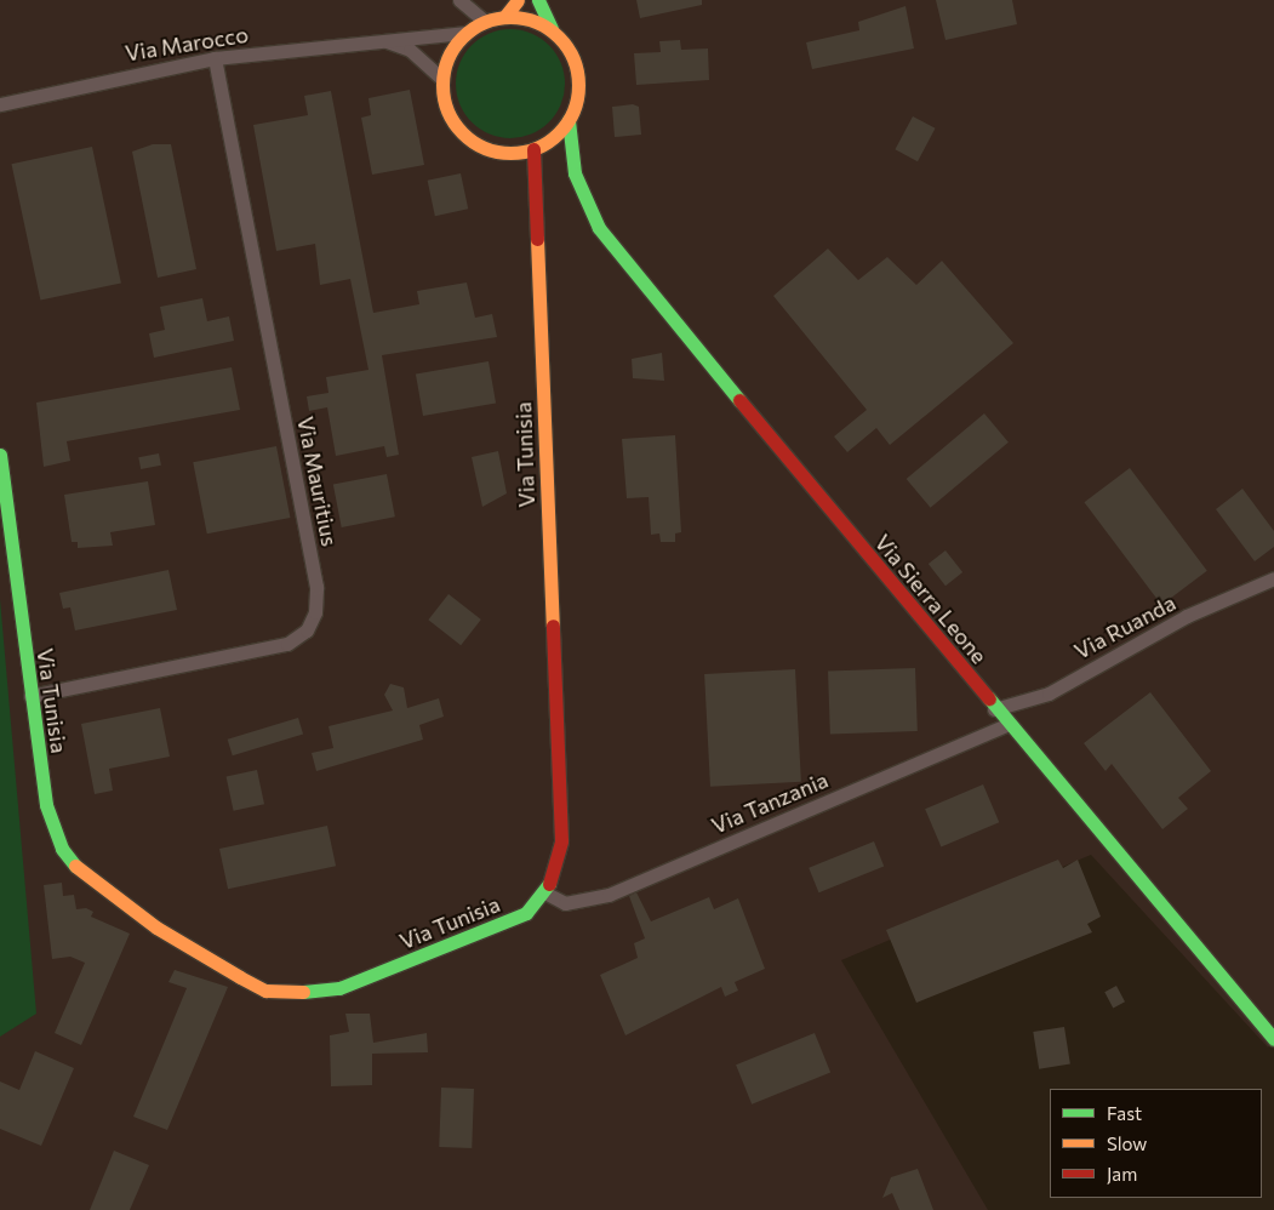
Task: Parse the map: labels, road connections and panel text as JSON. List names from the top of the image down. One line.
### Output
{"streets":{"street":["Via Marocco","Via Tunisia","Via Mauritius","Via Sierra Leone","Via Ruanda","Via Tanzania"]},"crossings":[["Via Marocco","Via Tunisia"],["Via Marocco","Via Mauritius"],["Via Marocco","Via Sierra Leone"],["Via Tunisia","Via Mauritius"],["Via Tunisia","Via Sierra Leone"],["Via Tunisia","Via Tanzania"],["Via Sierra Leone","Via Ruanda"],["Via Sierra Leone","Via Tanzania"]],"legend":["Fast","Slow","Jam"]}
